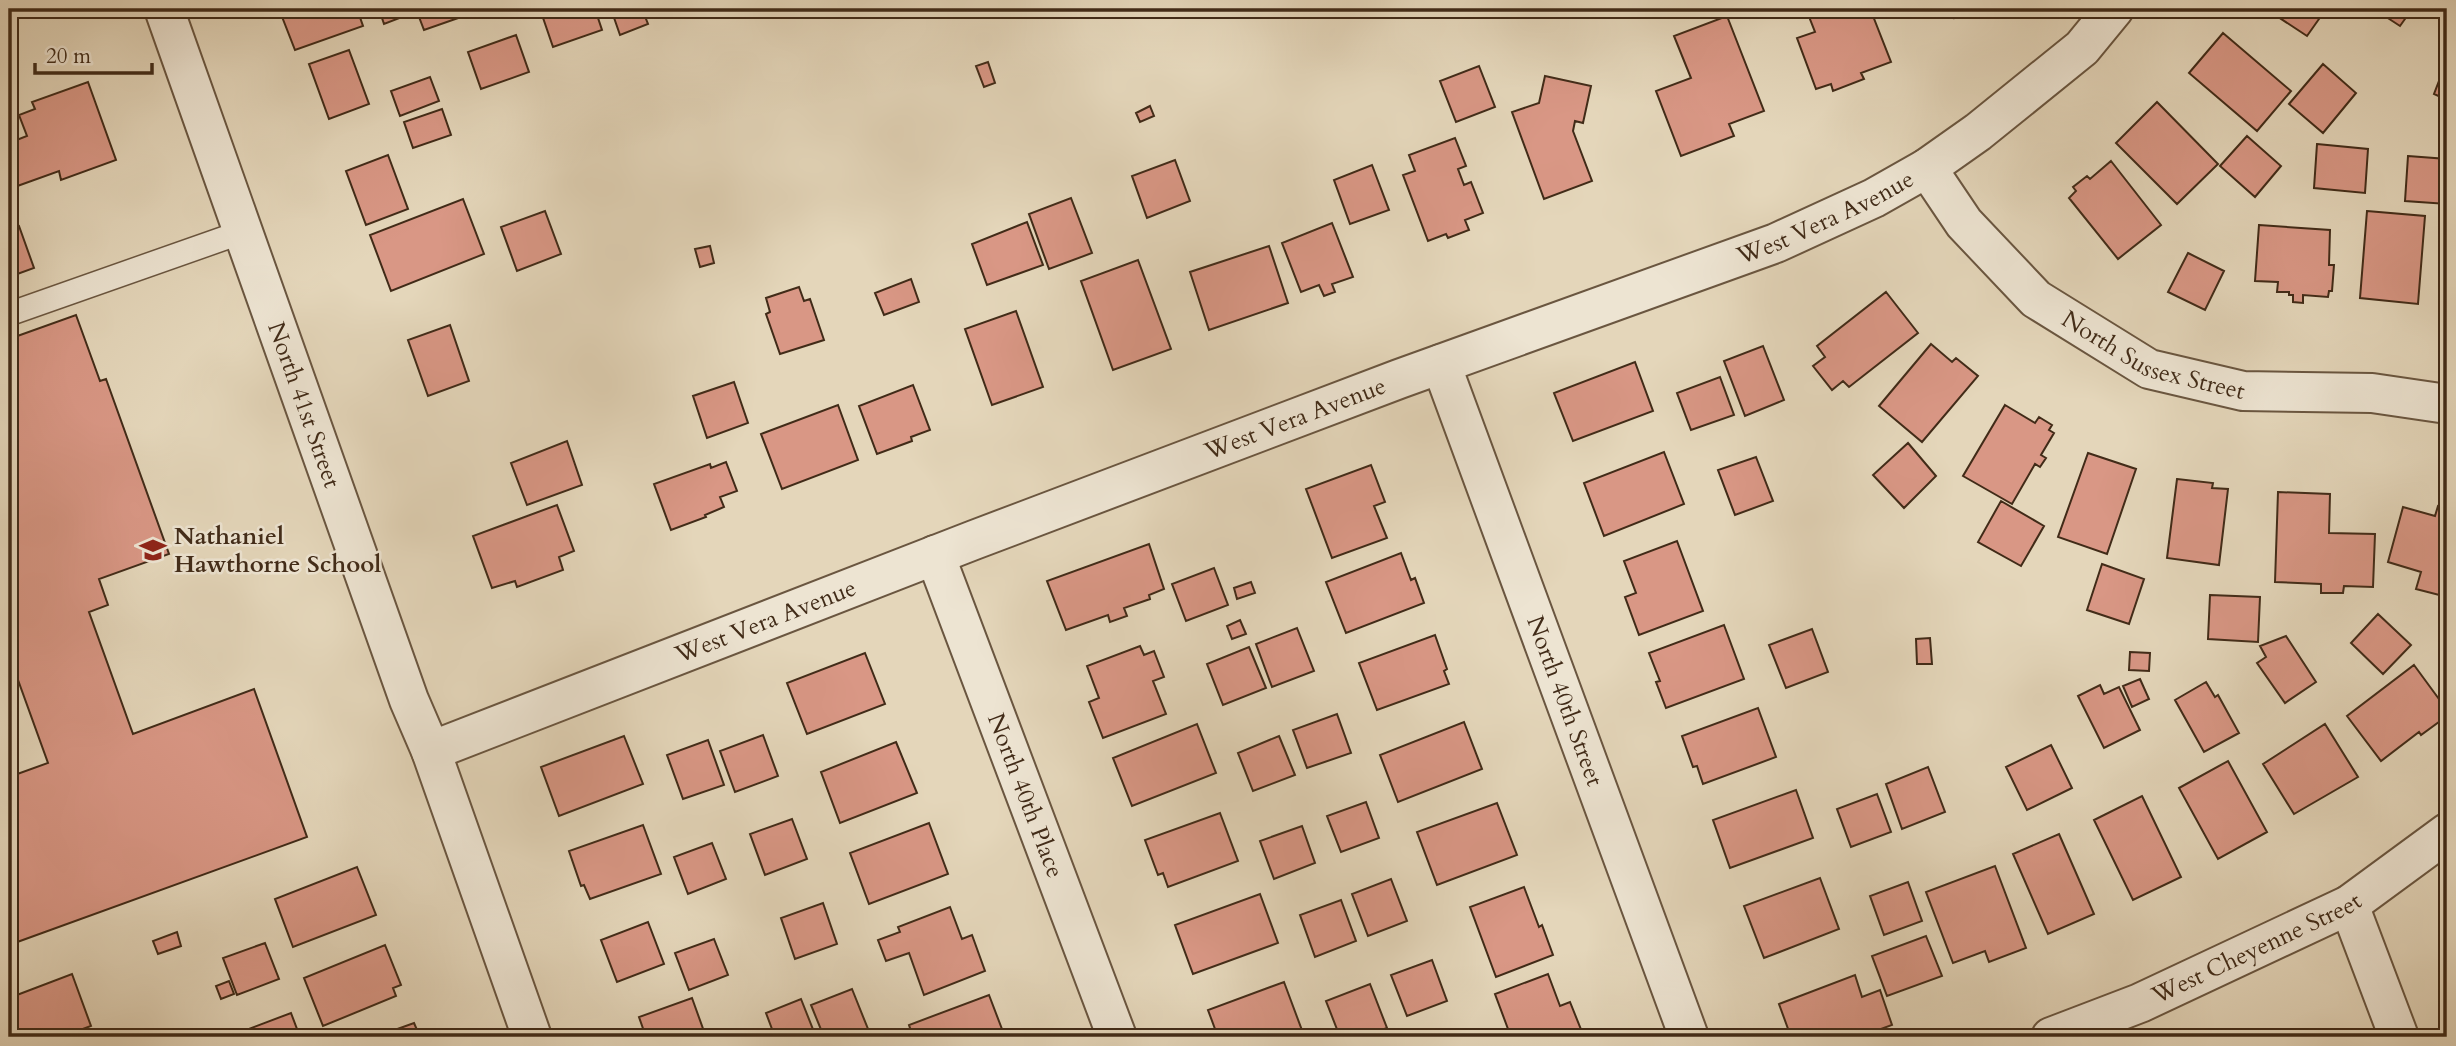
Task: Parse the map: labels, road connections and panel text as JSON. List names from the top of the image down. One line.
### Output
{"streets":{"street":["West Vera Avenue","North Sussex Street","North 41st Street","North 40th Street","North 40th Place","West Cheyenne Street"]},"crossings":[["West Vera Avenue","North Sussex Street"],["West Vera Avenue","North 41st Street"],["West Vera Avenue","North 40th Street"],["West Vera Avenue","North 40th Place"]],"places":{"school or university":["Nathaniel Hawthorne School"]},"scale_bar":"20 m"}
